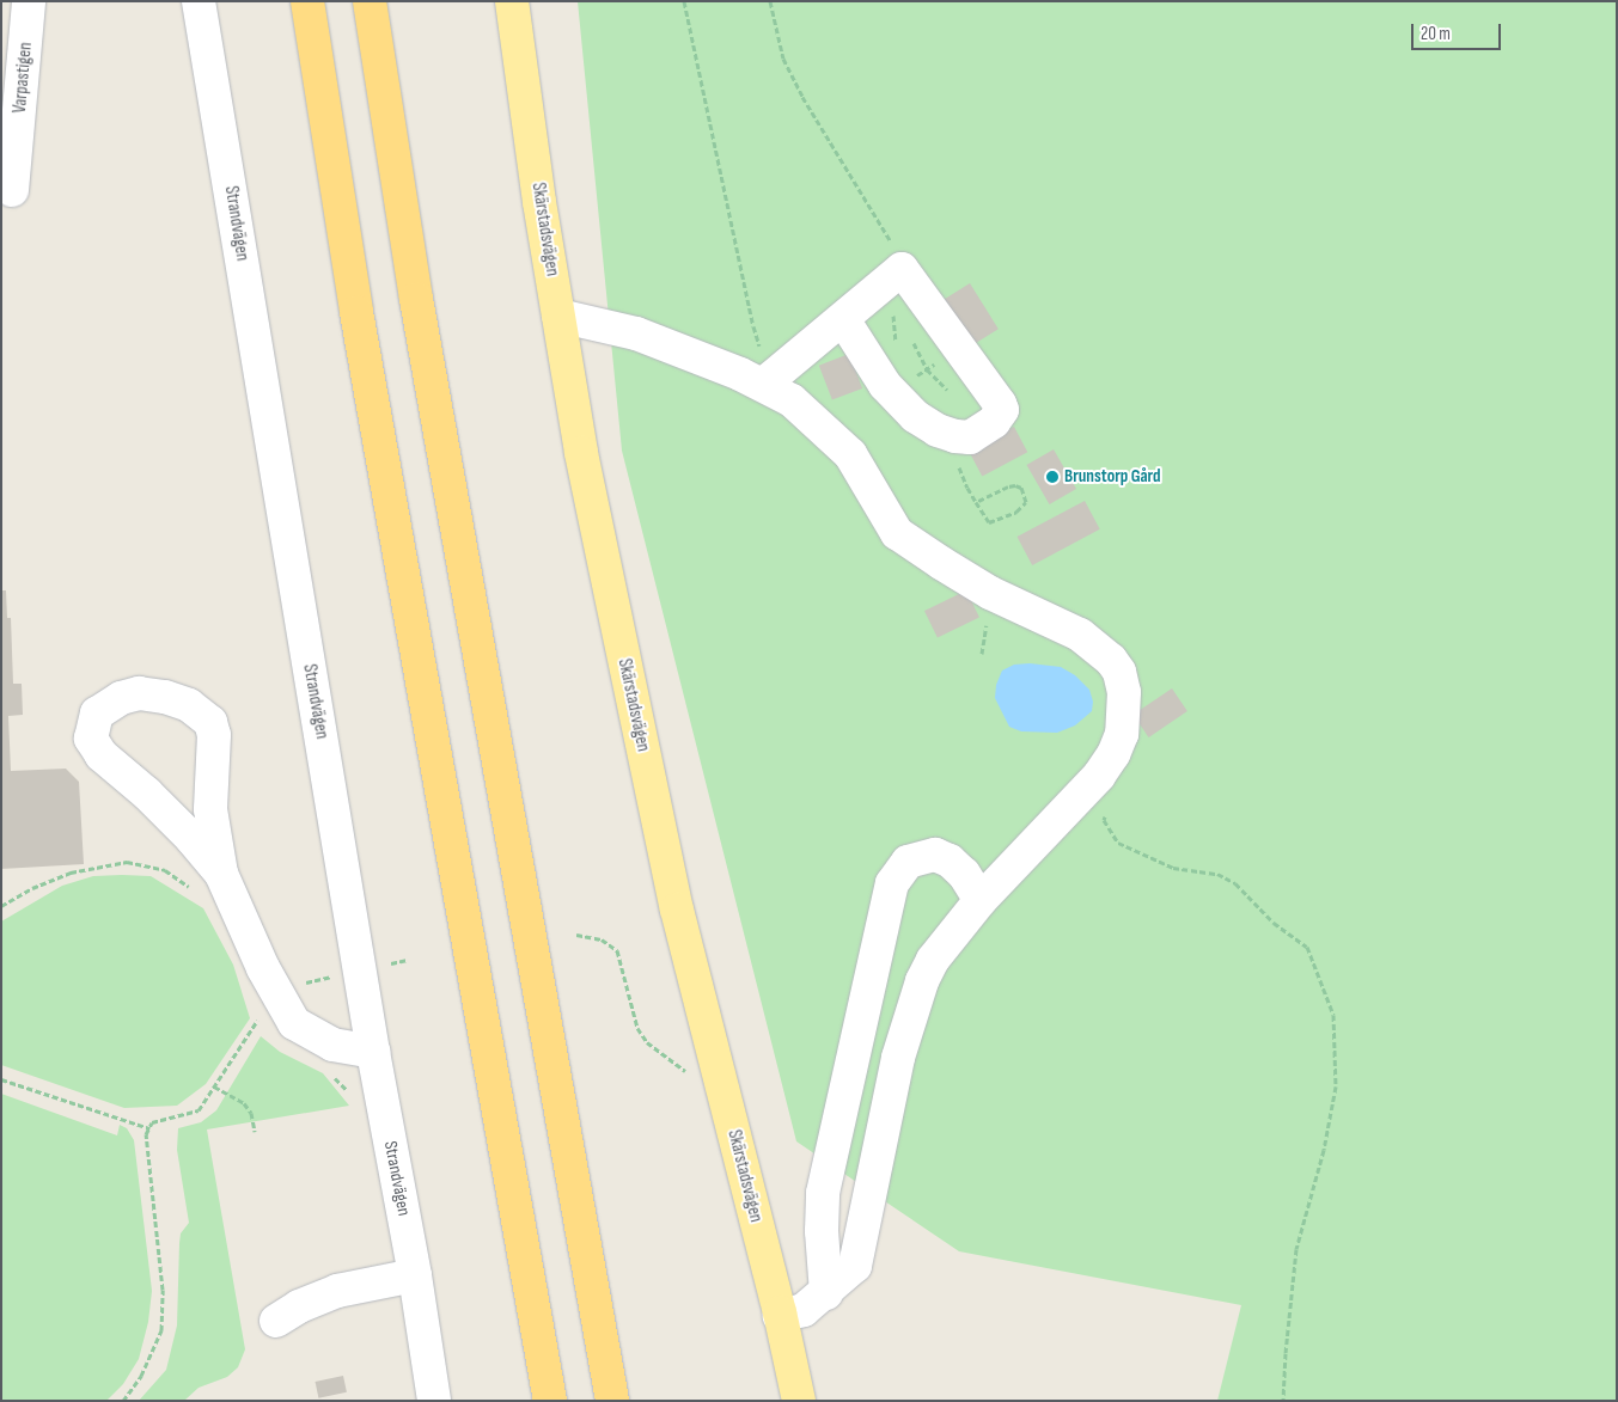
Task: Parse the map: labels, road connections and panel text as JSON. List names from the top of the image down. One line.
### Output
{"streets":{"main road":["Skärstadsvägen"],"street":["Varpastigen","Strandvägen"]},"places":["Brunstorp Gård"],"scale_bar":"20 m"}
